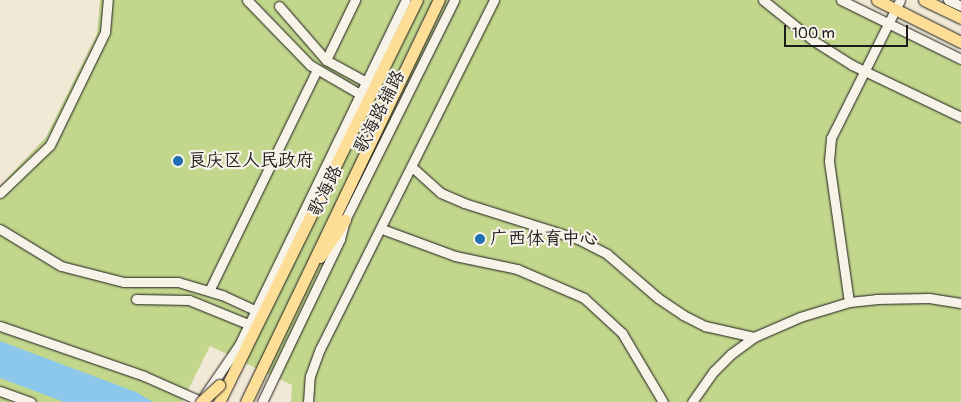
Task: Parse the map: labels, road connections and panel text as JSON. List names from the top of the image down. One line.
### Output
{"streets":{"main road":["歌海路"],"street":["歌海路辅路"]},"places":["良庆区人民政府","广西体育中心"],"scale_bar":"100 m"}
